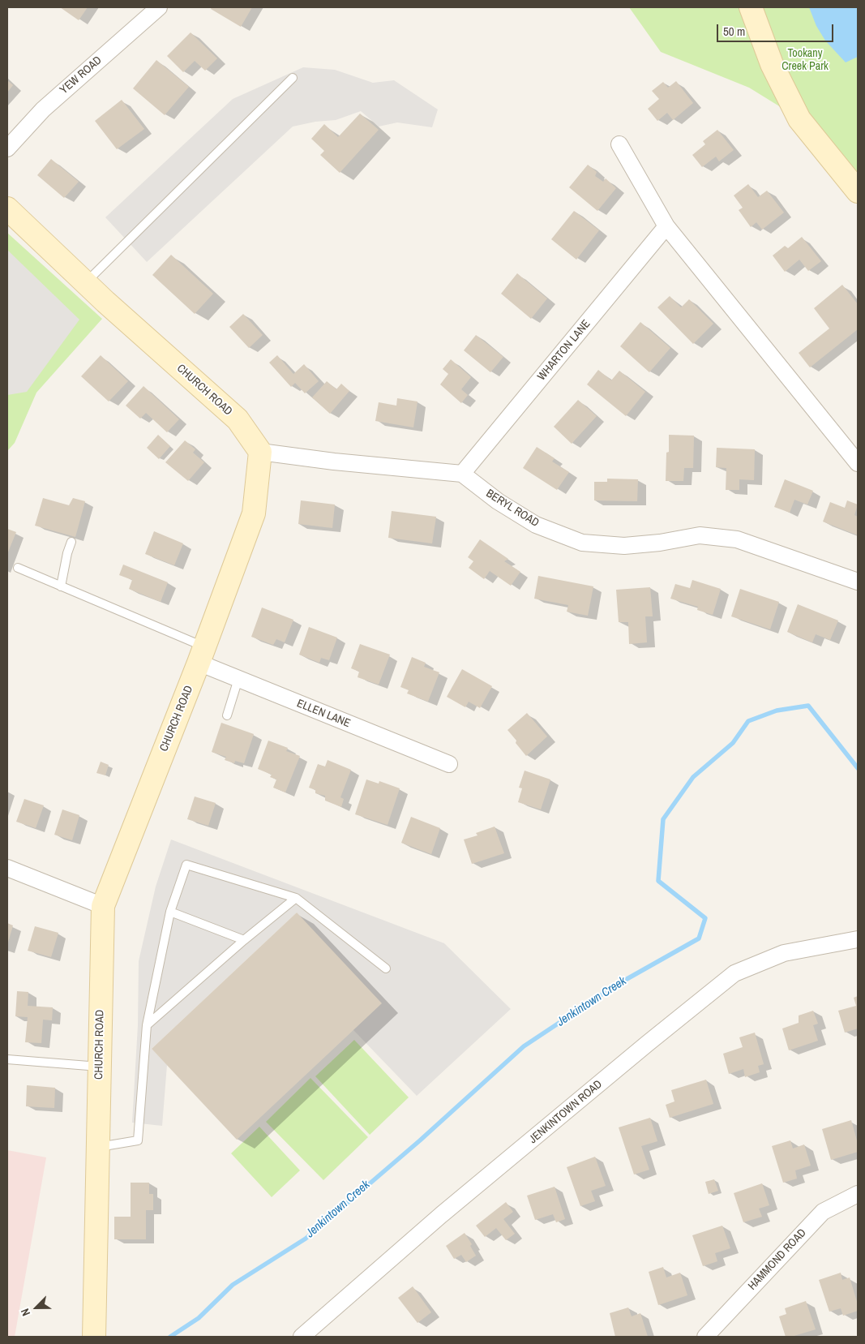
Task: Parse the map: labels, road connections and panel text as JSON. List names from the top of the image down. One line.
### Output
{"streets":{"street":["YEW ROAD","WHARTON LANE","CHURCH ROAD","BERYL ROAD","ELLEN LANE","JENKINTOWN ROAD","HAMMOND ROAD"]},"crossings":[["WHARTON LANE","BERYL ROAD"],["CHURCH ROAD","ELLEN LANE"]],"water":["Jenkintown Creek"],"parks":["Tookany Creek Park"],"scale_bar":"50 m","north":"bottom left"}
